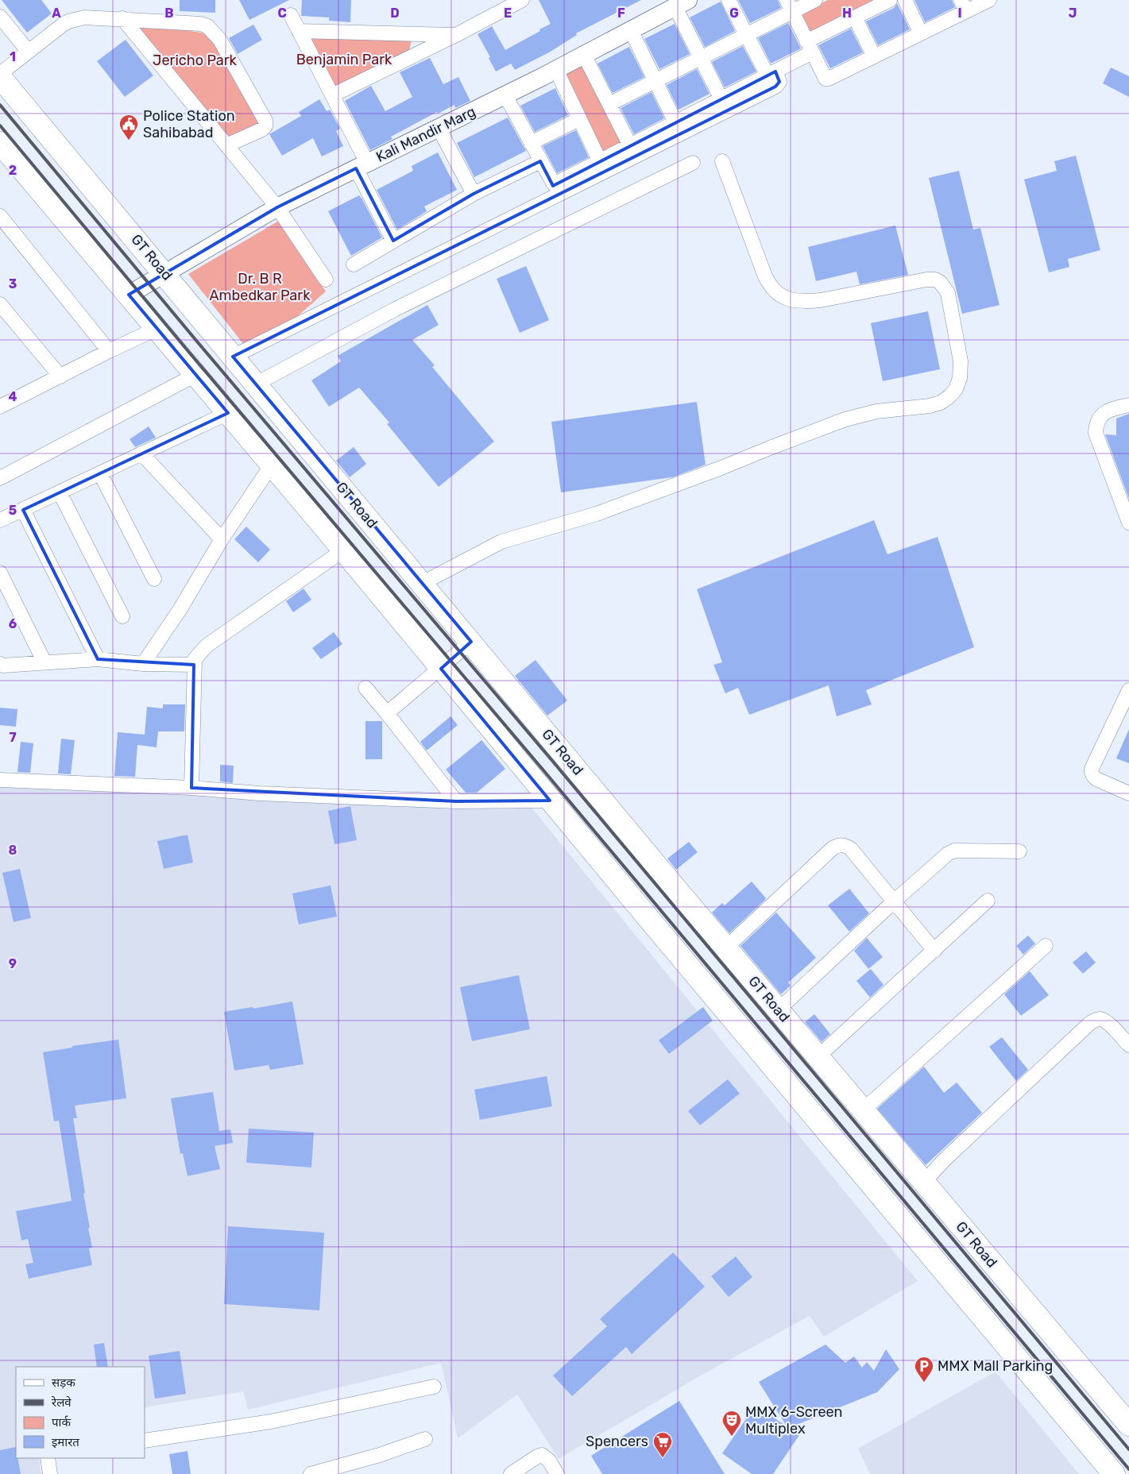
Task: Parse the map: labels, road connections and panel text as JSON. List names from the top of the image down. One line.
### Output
{"streets":{"highway":["GT Road"],"street":["Kali Mandir Marg"]},"crossings":[["Kali Mandir Marg","GT Road"]],"parks":["Benjamin Park","Jericho Park","Dr. B R Ambedkar Park"],"places":{"public building":["Police Station Sahibabad"],"parking":["MMX Mall Parking"],"theatre":["MMX 6-Screen Multiplex"],"supermarket":["Spencers"]},"legend":["सड़क","रेलवे","पार्क","इमारत"],"grid":{"columns":["A","B","C","D","E","F","G","H","I","J"],"rows":["1","2","3","4","5","6","7","8","9"]}}
